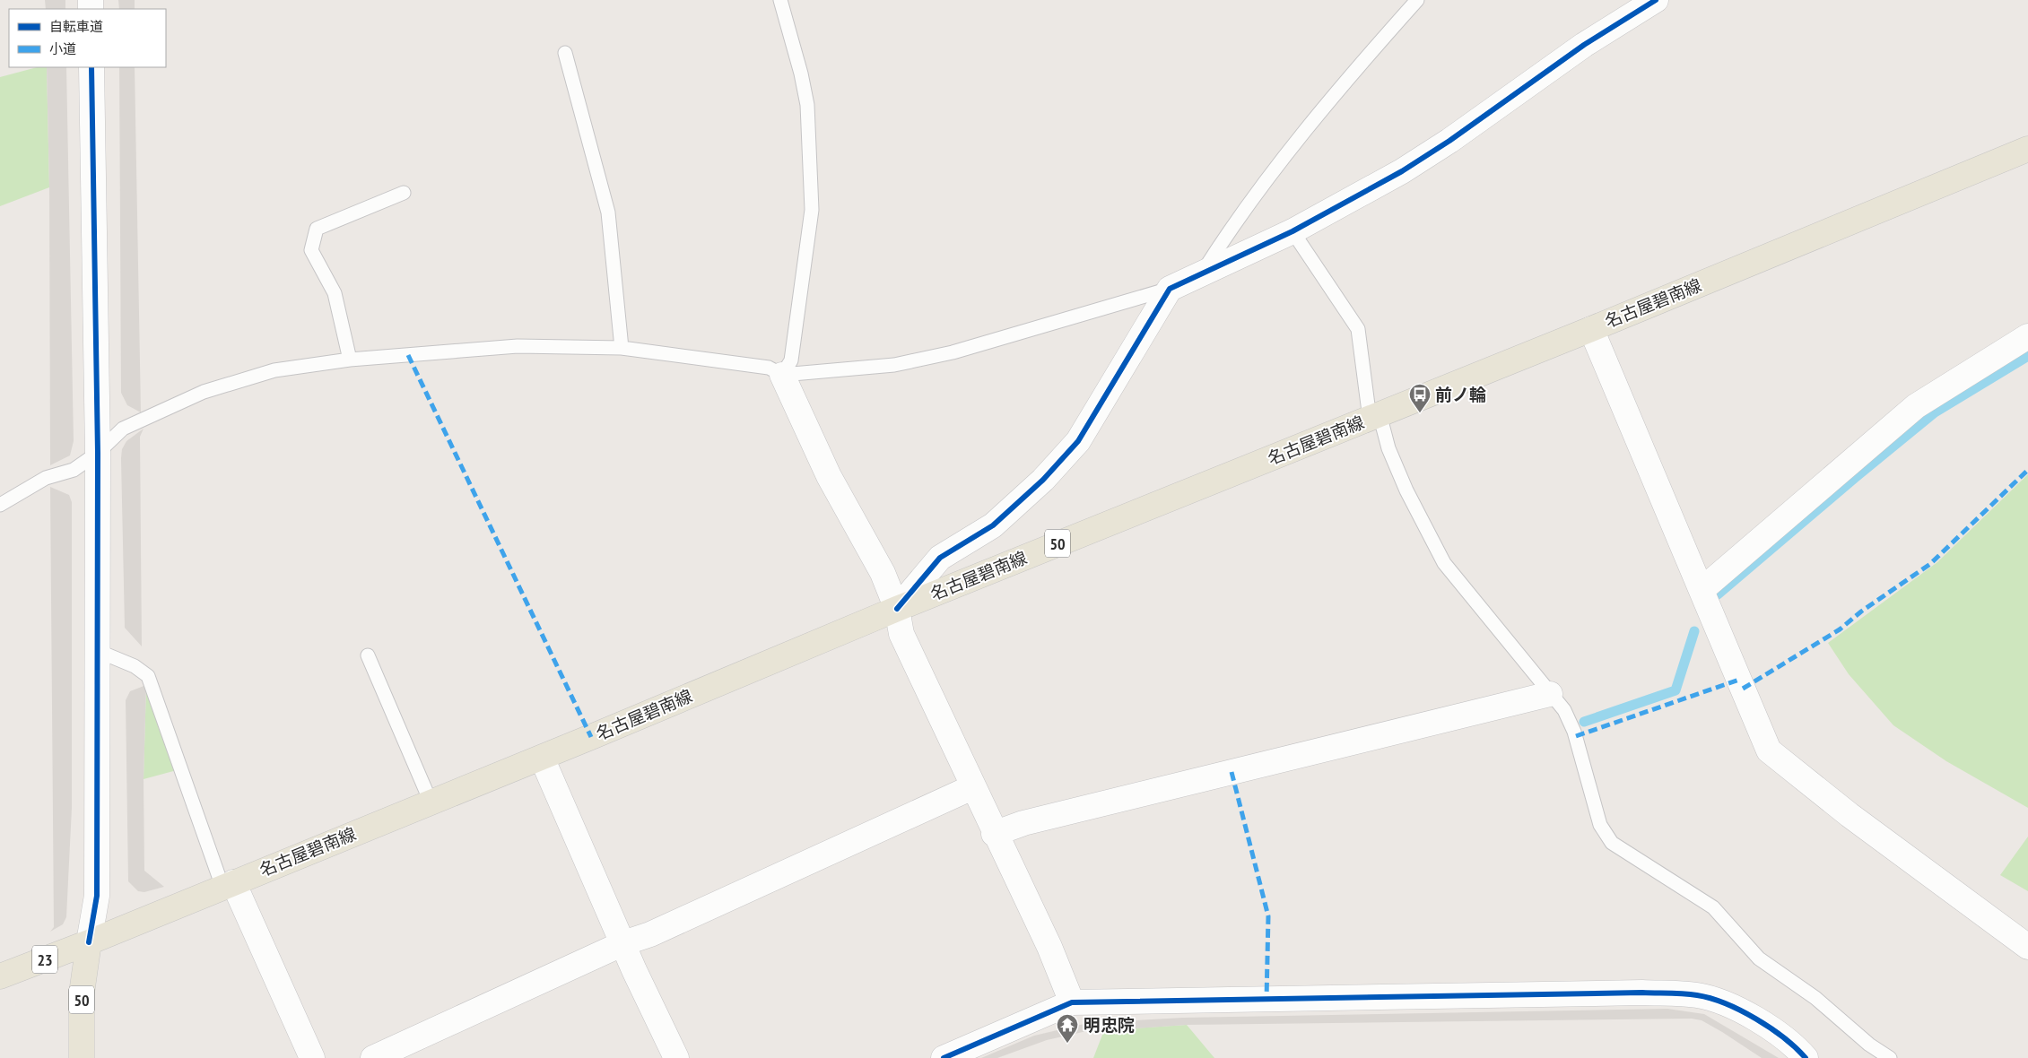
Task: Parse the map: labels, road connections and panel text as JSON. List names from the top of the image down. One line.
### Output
{"streets":{"main road":["名古屋碧南線","50","23"]},"crossings":[["名古屋碧南線","50"],["名古屋碧南線","23"],["50","23"]],"places":{"bus stop":["前ノ輪"],"temple":["明忠院"]},"legend":["自転車道","小道"]}
